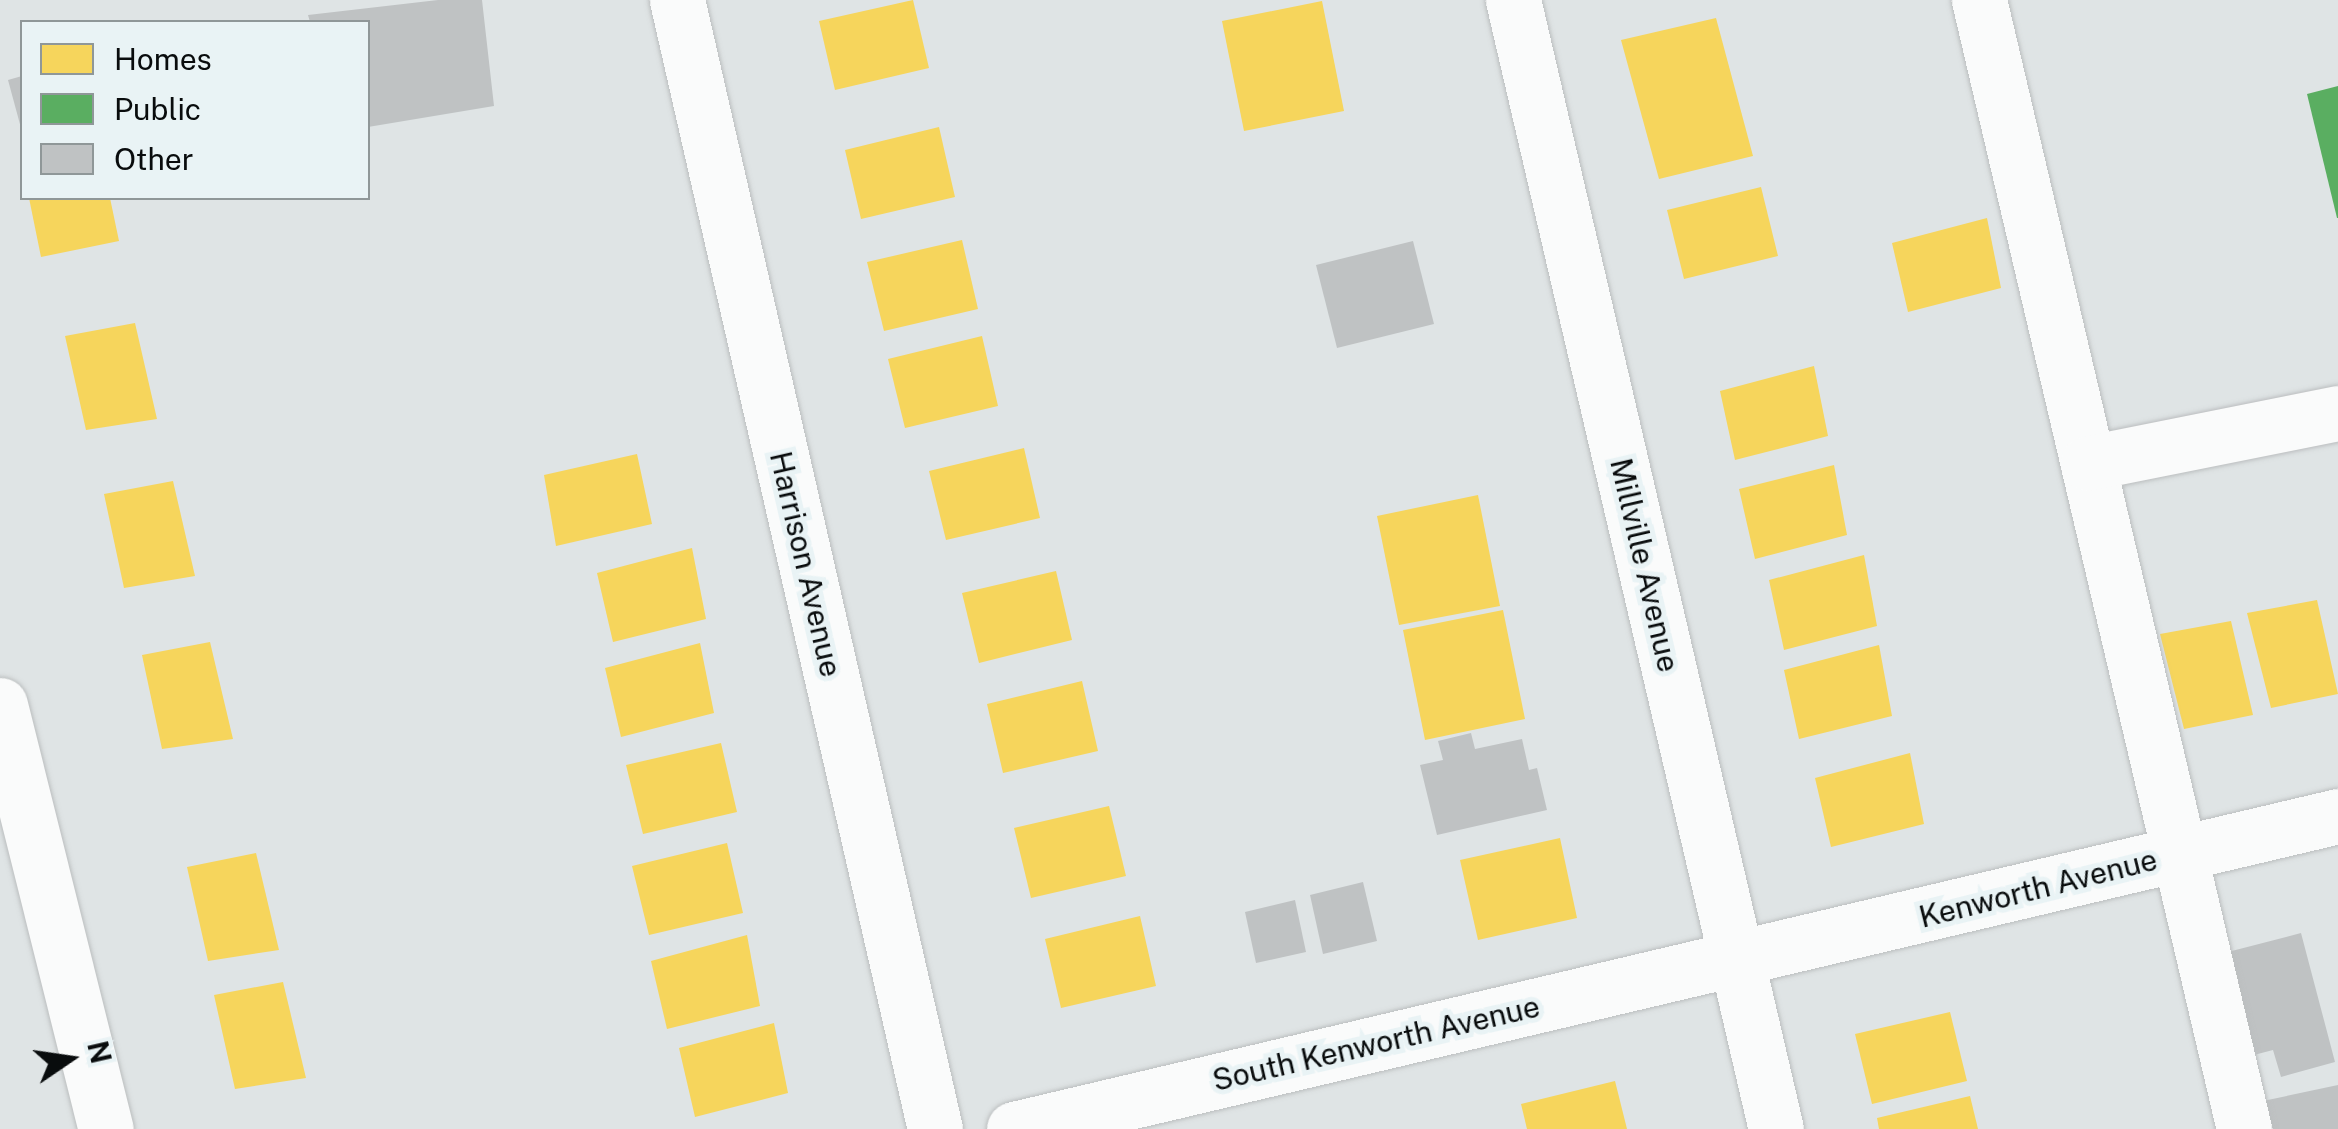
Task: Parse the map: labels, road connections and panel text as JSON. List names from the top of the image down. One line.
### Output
{"streets":{"street":["Harrison Avenue","Millville Avenue","Kenworth Avenue","South Kenworth Avenue"]},"crossings":[["Millville Avenue","Kenworth Avenue"],["Millville Avenue","South Kenworth Avenue"],["Kenworth Avenue","South Kenworth Avenue"]],"legend":["Homes","Public","Other"],"north":"right"}
